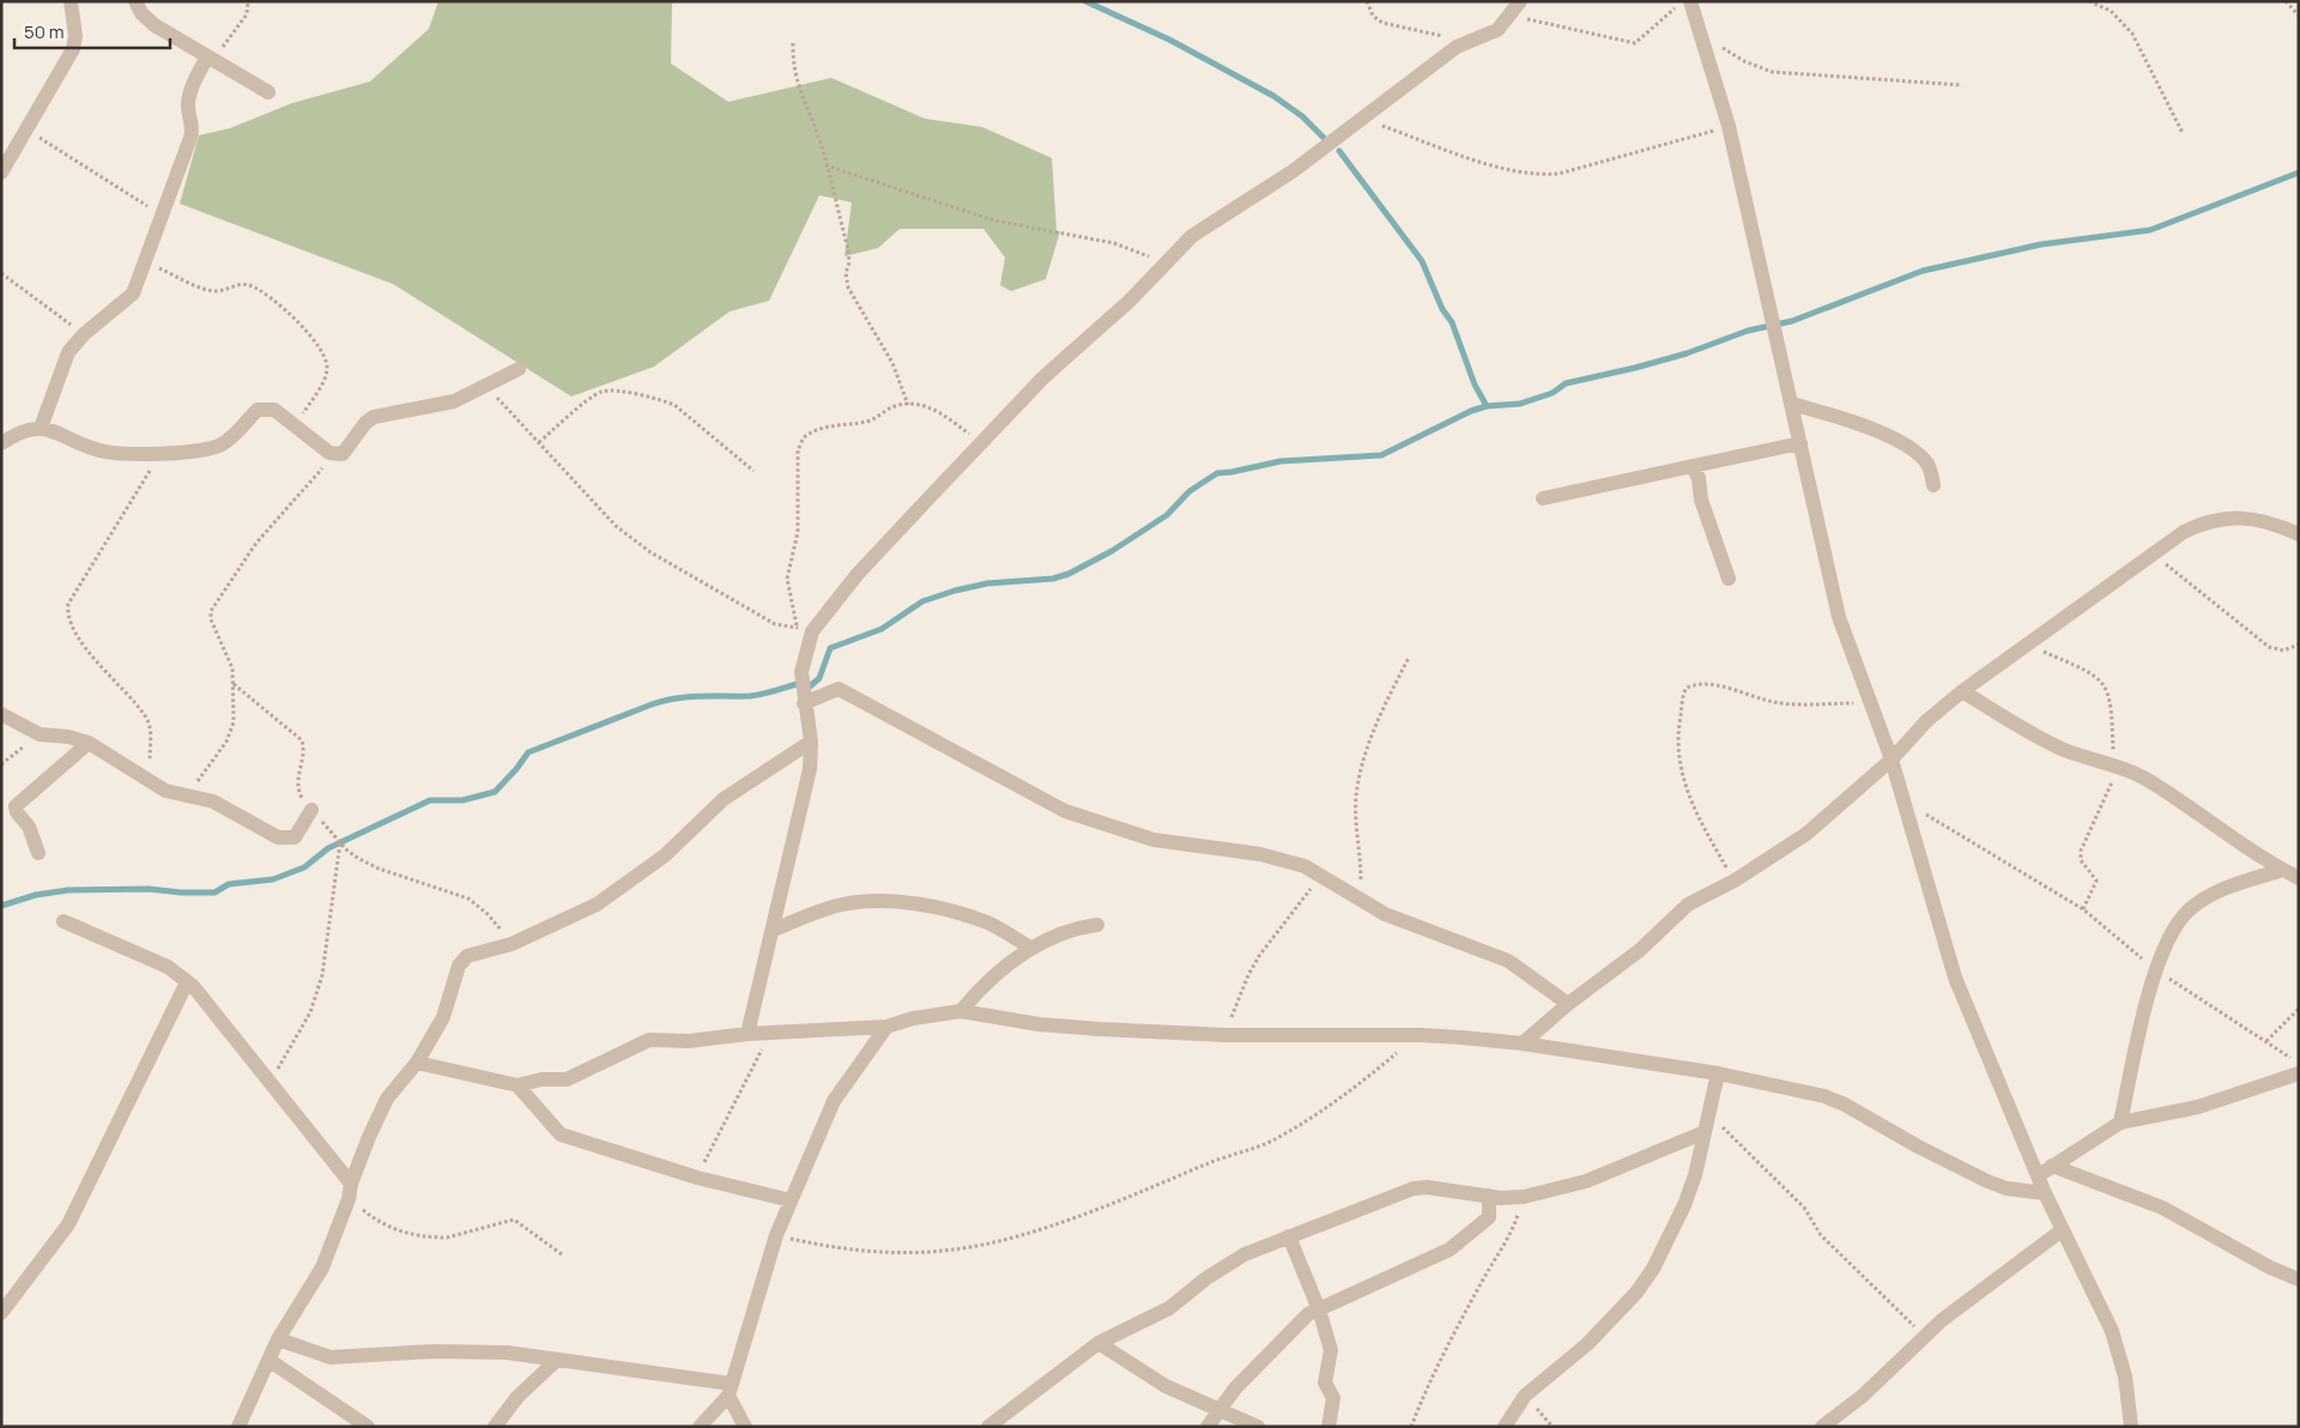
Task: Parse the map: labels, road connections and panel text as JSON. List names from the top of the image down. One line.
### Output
{"scale_bar":"50 m"}
